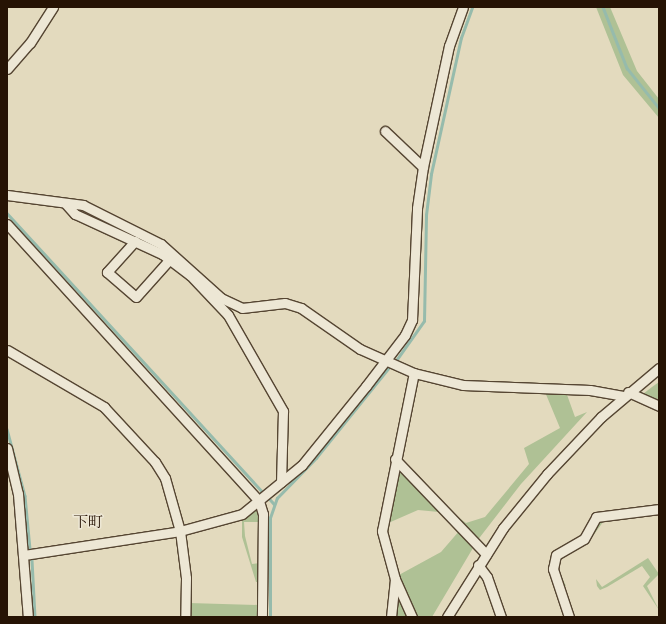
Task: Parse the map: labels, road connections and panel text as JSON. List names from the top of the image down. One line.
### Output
{"districts":["下町"]}
